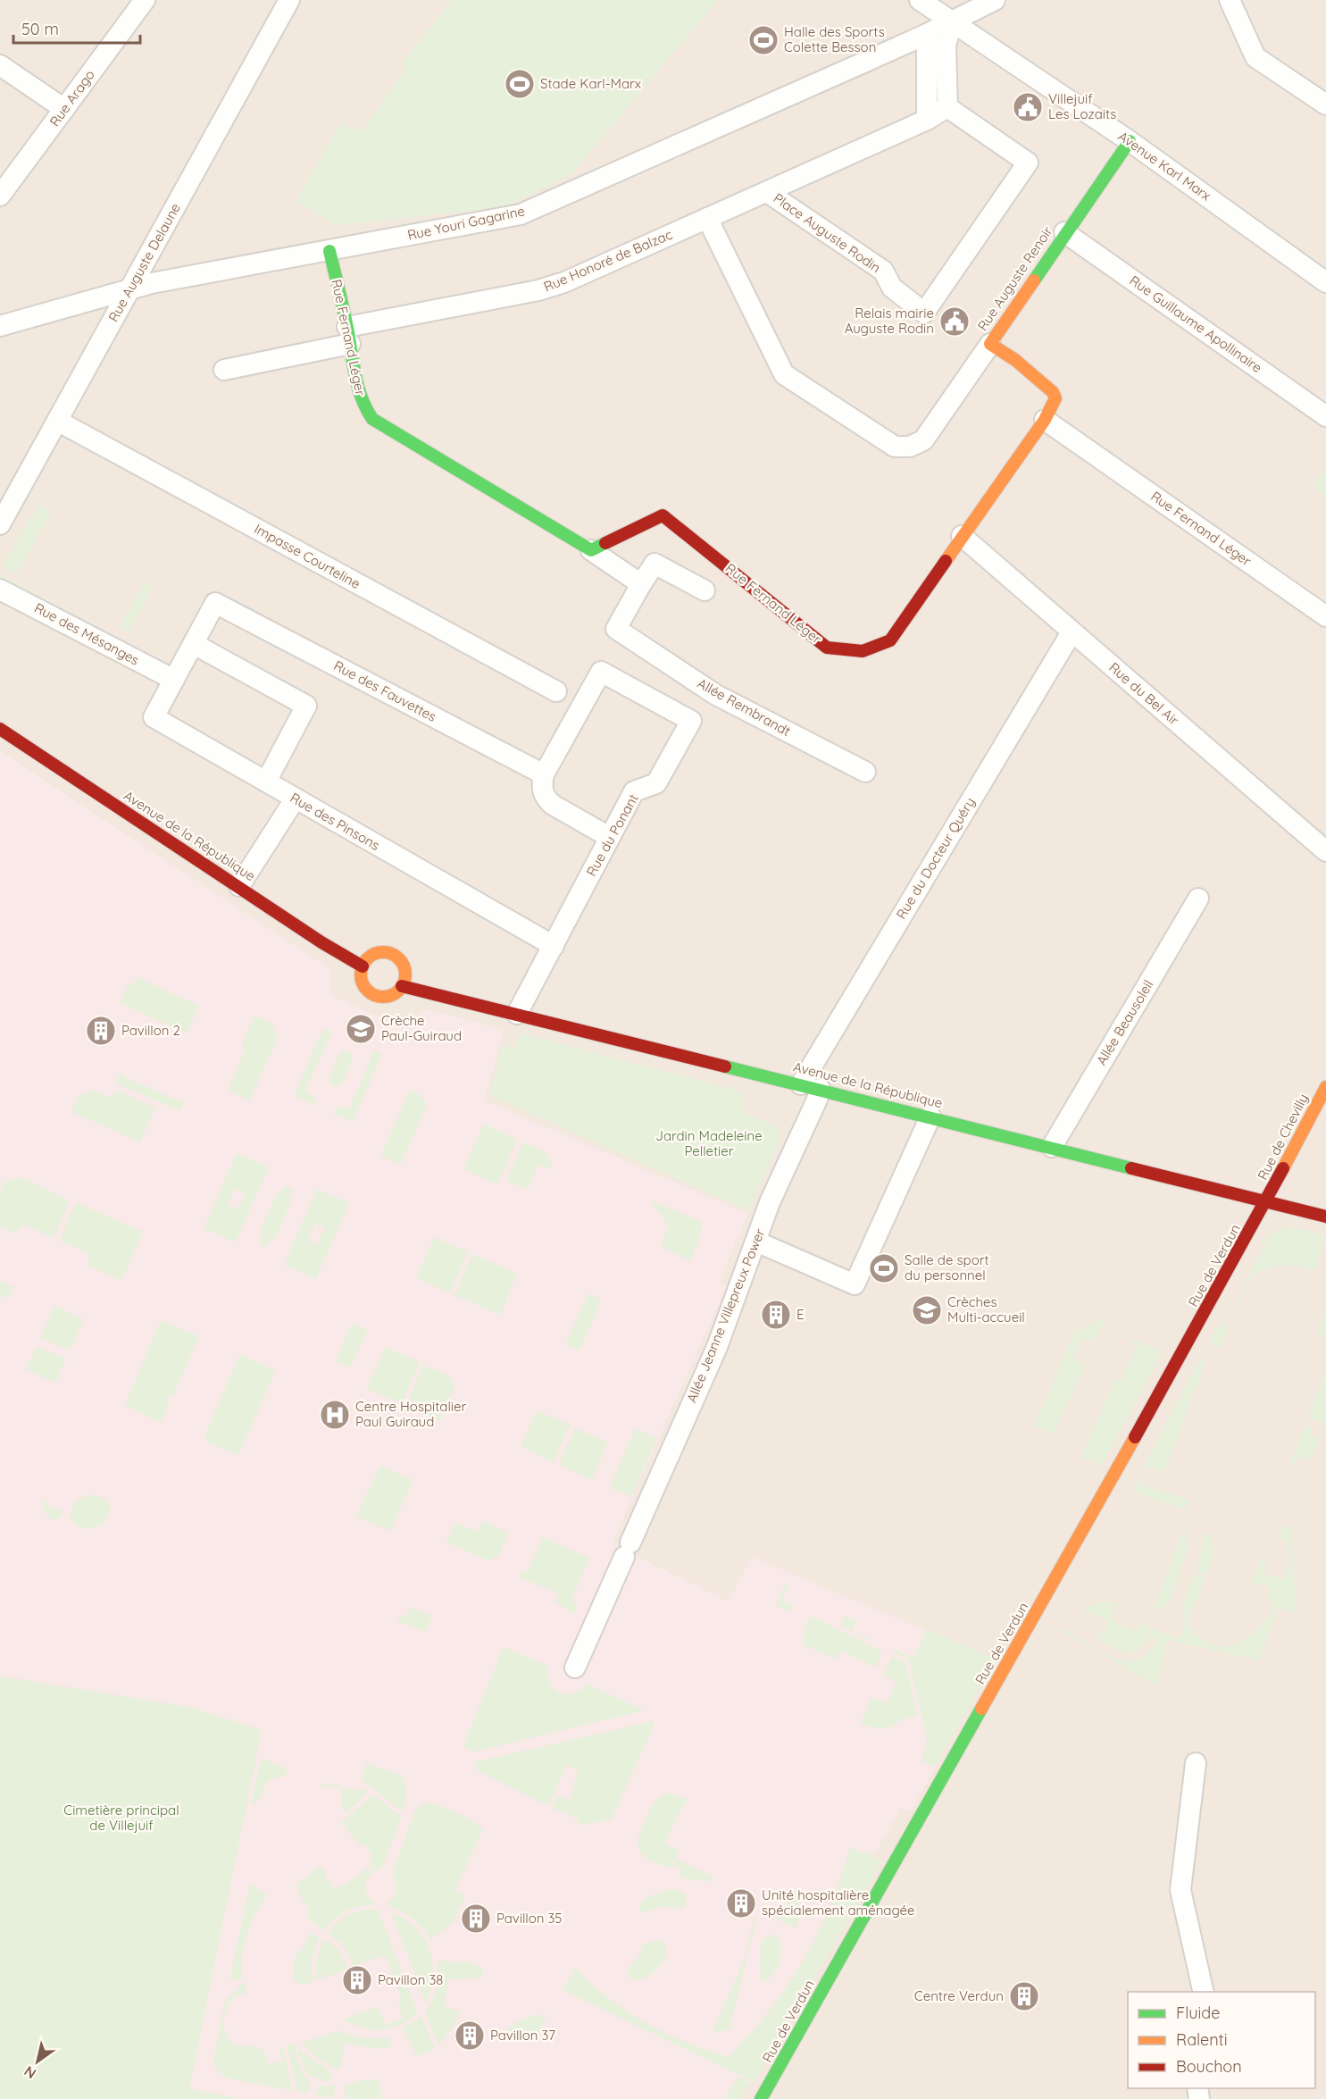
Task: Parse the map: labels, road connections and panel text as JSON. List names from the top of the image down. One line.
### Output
{"streets":{"street":["Rue Arago","Avenue Karl Marx","Rue Youri Gagarine","Place Auguste Rodin","Rue Honoré de Balzac","Rue Auguste Delaune","Rue Auguste Renoir","Rue Guillaume Apollinaire","Rue Fernand Léger","Impasse Courteline","Rue des Mésanges","Rue des Fauvettes","Rue du Bel Air","Allée Rembrandt","Rue des Pinsons","Rue du Ponant","Avenue de la République","Rue du Docteur Quéry","Allée Beausoleil","Rue de Chevilly","Rue de Verdun","Allée Jeanne Villepreux Power"]},"crossings":[["Avenue Karl Marx","Rue Youri Gagarine"],["Avenue Karl Marx","Rue Auguste Renoir"],["Rue Youri Gagarine","Rue Auguste Delaune"],["Rue Youri Gagarine","Rue Fernand Léger"],["Place Auguste Rodin","Rue Honoré de Balzac"],["Rue Honoré de Balzac","Rue Fernand Léger"],["Rue Auguste Delaune","Impasse Courteline"],["Rue Auguste Renoir","Rue Guillaume Apollinaire"],["Rue Auguste Renoir","Rue Fernand Léger"],["Rue Fernand Léger","Rue du Bel Air"],["Rue des Mésanges","Rue des Fauvettes"],["Rue des Mésanges","Rue des Pinsons"],["Rue des Fauvettes","Rue des Pinsons"],["Rue des Fauvettes","Rue du Ponant"],["Rue du Bel Air","Rue du Docteur Quéry"],["Rue des Pinsons","Rue du Ponant"],["Rue du Ponant","Avenue de la République"],["Avenue de la République","Rue du Docteur Quéry"],["Avenue de la République","Allée Beausoleil"],["Avenue de la République","Rue de Chevilly"],["Avenue de la République","Rue de Verdun"],["Avenue de la République","Allée Jeanne Villepreux Power"],["Rue du Docteur Quéry","Allée Jeanne Villepreux Power"],["Rue de Chevilly","Rue de Verdun"]],"parks":["Jardin Madeleine Pelletier","Cimetière principal de Villejuif"],"places":{"sports":["Halle des Sports Colette Besson","Stade Karl-Marx","Salle de sport du personnel"],"public building":["Villejuif Les Lozaits","Relais mairie Auguste Rodin"],"school or university":["Crèche Paul-Guiraud","Crèches Multi-accueil"],"building":["Pavillon 2","E","Unité hospitalière spécialement aménagée","Pavillon 35","Pavillon 38","Centre Verdun","Pavillon 37"],"hospital":["Centre Hospitalier Paul Guiraud"]},"legend":["Fluide","Ralenti","Bouchon"],"scale_bar":"50 m","north":"bottom left"}
